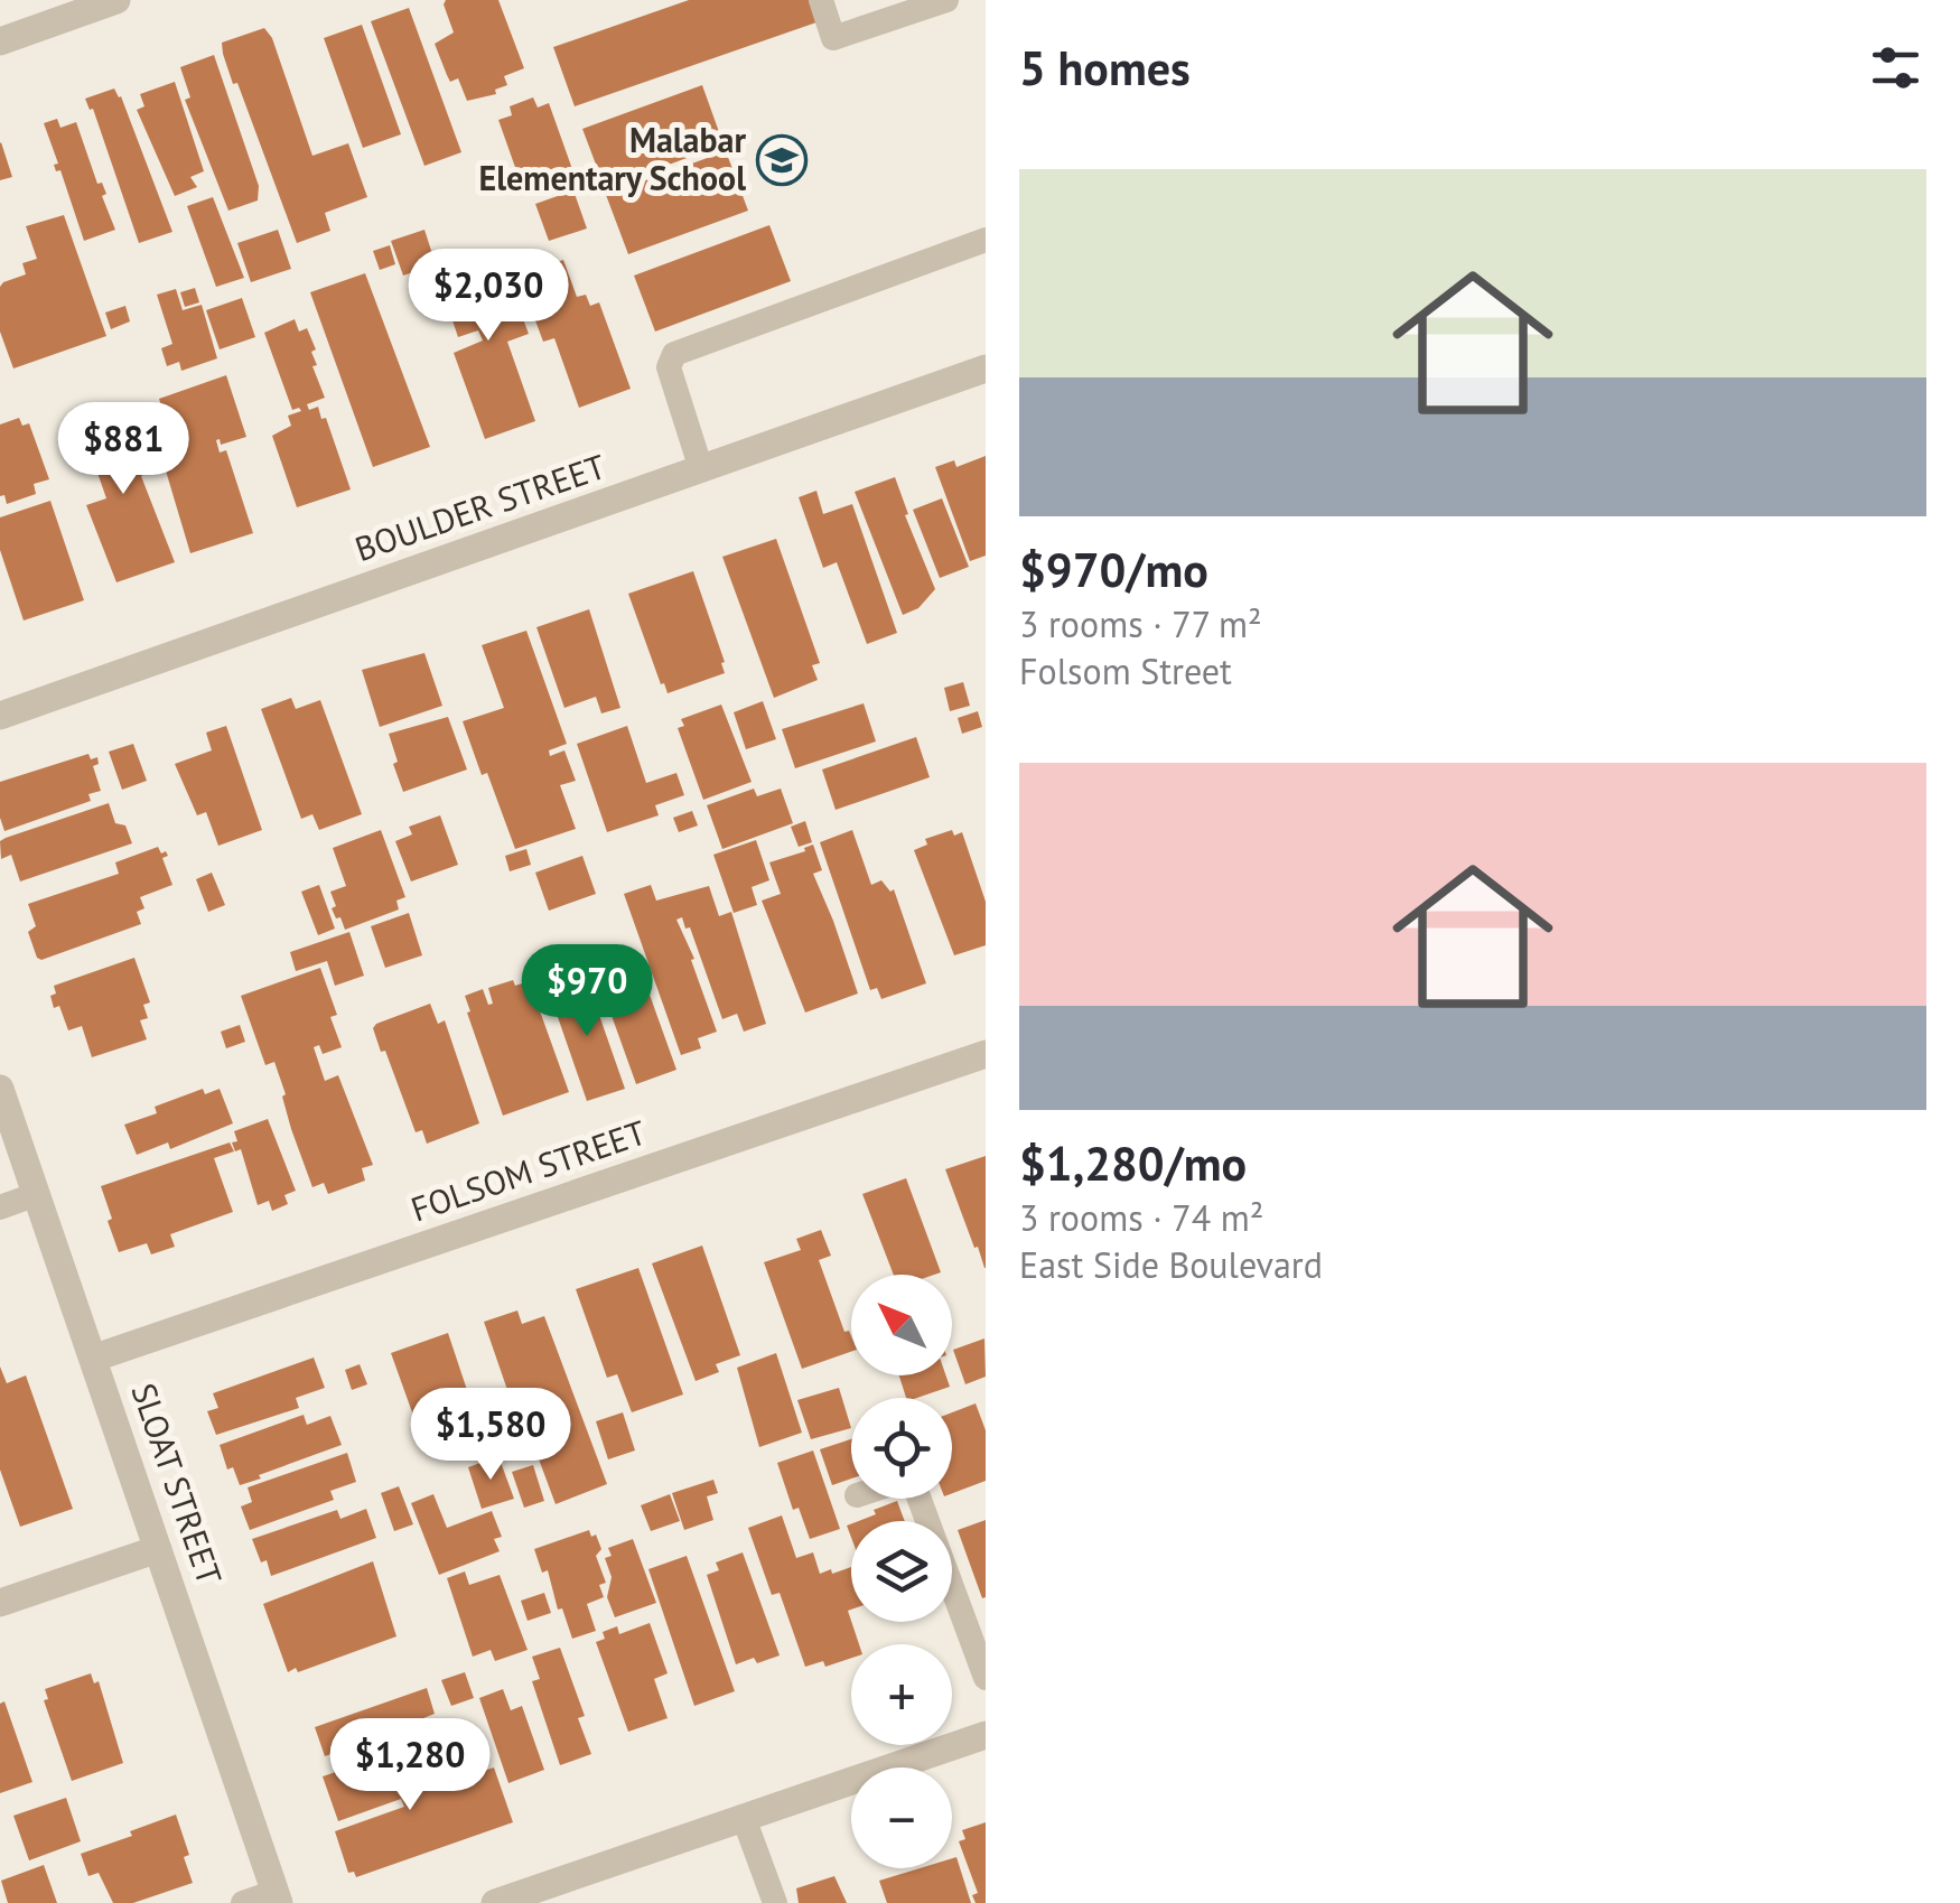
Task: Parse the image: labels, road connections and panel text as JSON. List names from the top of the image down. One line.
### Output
{"streets":{"street":["BOULDER STREET","FOLSOM STREET","SLOAT STREET"]},"crossings":[["FOLSOM STREET","SLOAT STREET"]],"places":{"school or university":["Malabar Elementary School"]},"north":"top left","page":{"heading":"5 homes","list":[{"name":"$970/mo","note":"3 rooms · 77 m² · Folsom Street"},{"name":"$1,280/mo","note":"3 rooms · 74 m² · East Side Boulevard"}],"price":["$2,030","$881","$970","$1,580","$1,280"],"map_buttons":["+","−"]}}
